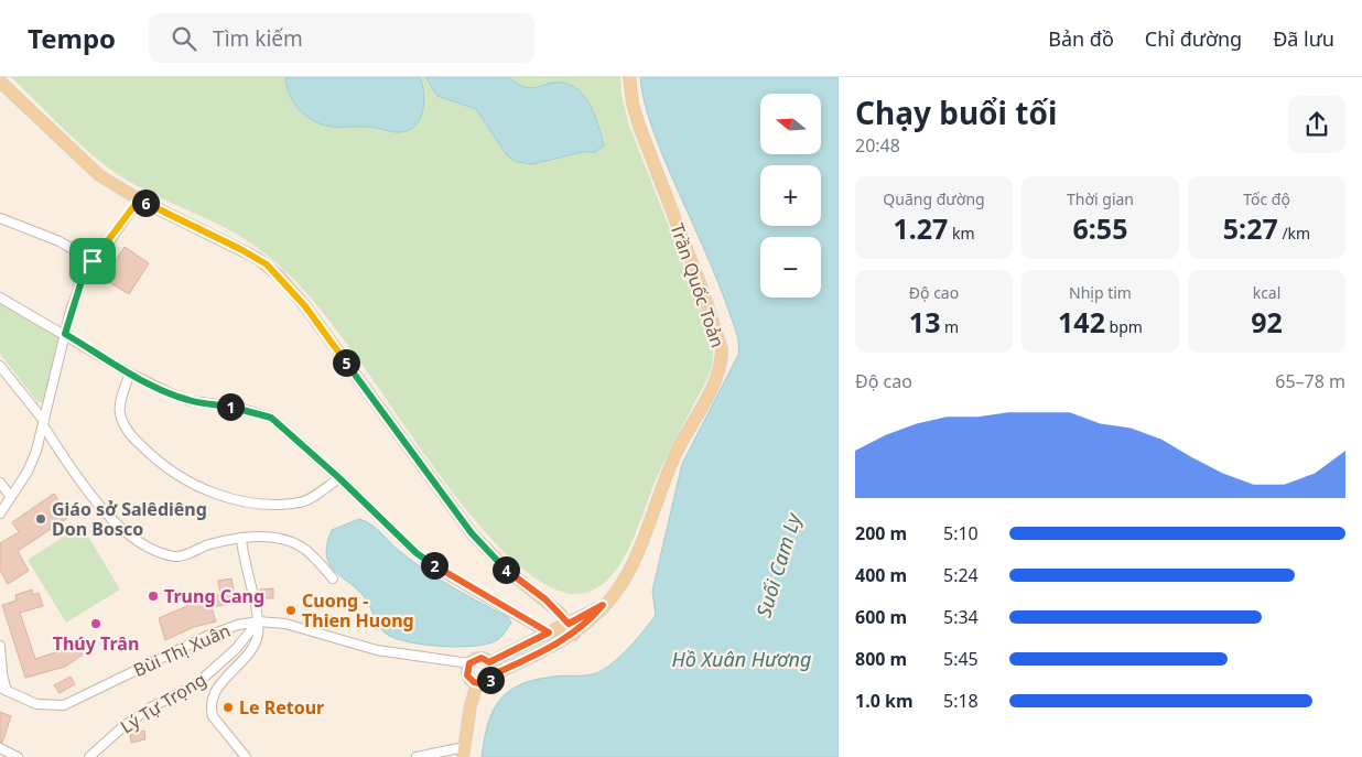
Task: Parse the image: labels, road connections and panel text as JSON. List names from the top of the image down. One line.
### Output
{"streets":{"main road":["Trần Quốc Toản"],"street":["Bùi Thị Xuân","Lý Tự Trọng"]},"crossings":[["Trần Quốc Toản","Bùi Thị Xuân"],["Bùi Thị Xuân","Lý Tự Trọng"]],"water":["Suối Cam Ly","Hồ Xuân Hương"],"places":["Giáo sở Salêdiêng Don Bosco","Trung Cang","Cuong - Thien Huong","Thúy Trân","Le Retour"],"north":"left","page":{"header":"Tempo","search":"Tìm kiếm","nav":["Bản đồ","Chỉ đường","Đã lưu"],"heading":["Chạy buổi tối","20:48"],"map_buttons":["+","−"],"stats":[["Quãng đường","1.27 km"],["Thời gian","6:55"],["Tốc độ","5:27 /km"],["Độ cao","13 m"],["Nhịp tim","142 bpm"],["kcal","92"]],"pins":["6","5","1","2","4","3"],"chart":["Độ cao","65–78 m"],"list":[{"name":"200 m","note":"5:10"},{"name":"400 m","note":"5:24"},{"name":"600 m","note":"5:34"},{"name":"800 m","note":"5:45"},{"name":"1.0 km","note":"5:18"}]}}
